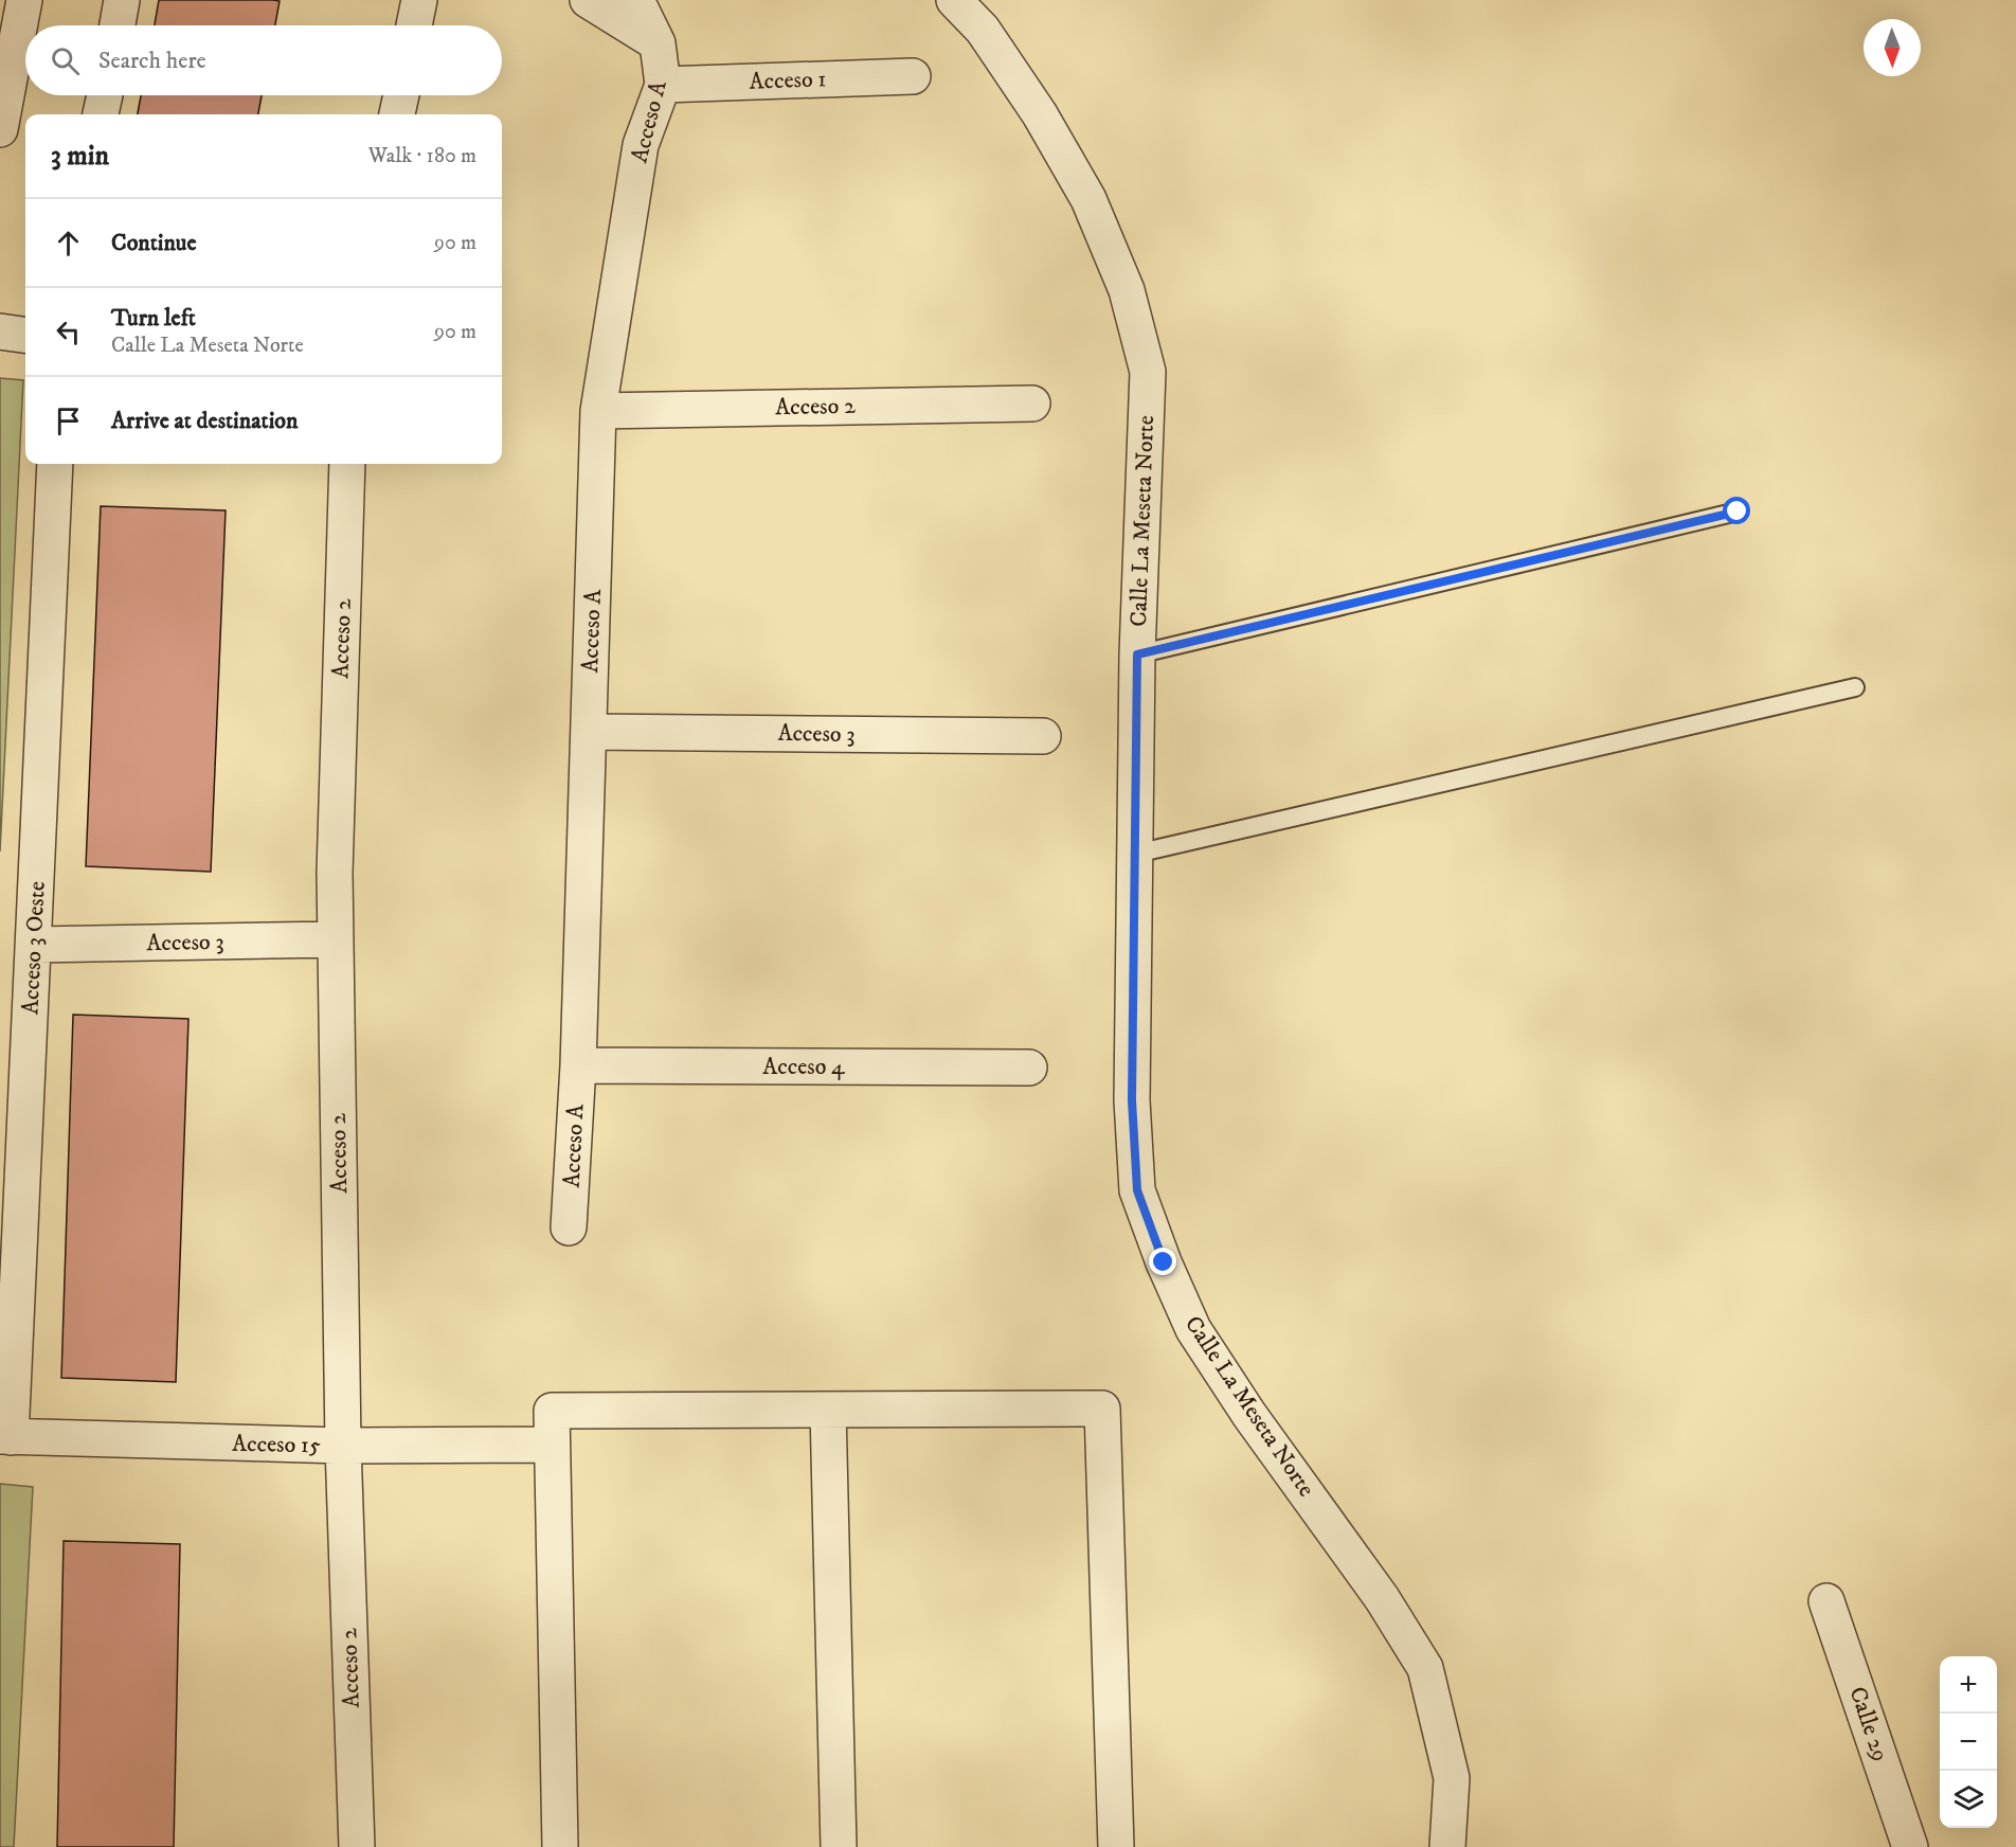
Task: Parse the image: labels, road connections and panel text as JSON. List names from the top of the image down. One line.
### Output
{"streets":{"street":["Acceso 1","Acceso A","Acceso 2","Calle La Meseta Norte","Acceso 3","Acceso 3 Oeste","Acceso 4","Acceso 15","Calle 29"]},"crossings":[["Acceso 1","Acceso A"],["Acceso A","Acceso 2"],["Acceso A","Acceso 3"],["Acceso A","Acceso 4"],["Acceso 2","Acceso 3"],["Acceso 2","Acceso 15"],["Acceso 3","Acceso 3 Oeste"],["Acceso 3 Oeste","Acceso 15"]],"north":"bottom","page":{"search":"Search here","heading":["3 min","Walk · 180 m"],"list":[["Continue","90 m"],["Turn left","Calle La Meseta Norte","90 m"],"Arrive at destination"],"map_buttons":["+","−"]}}
